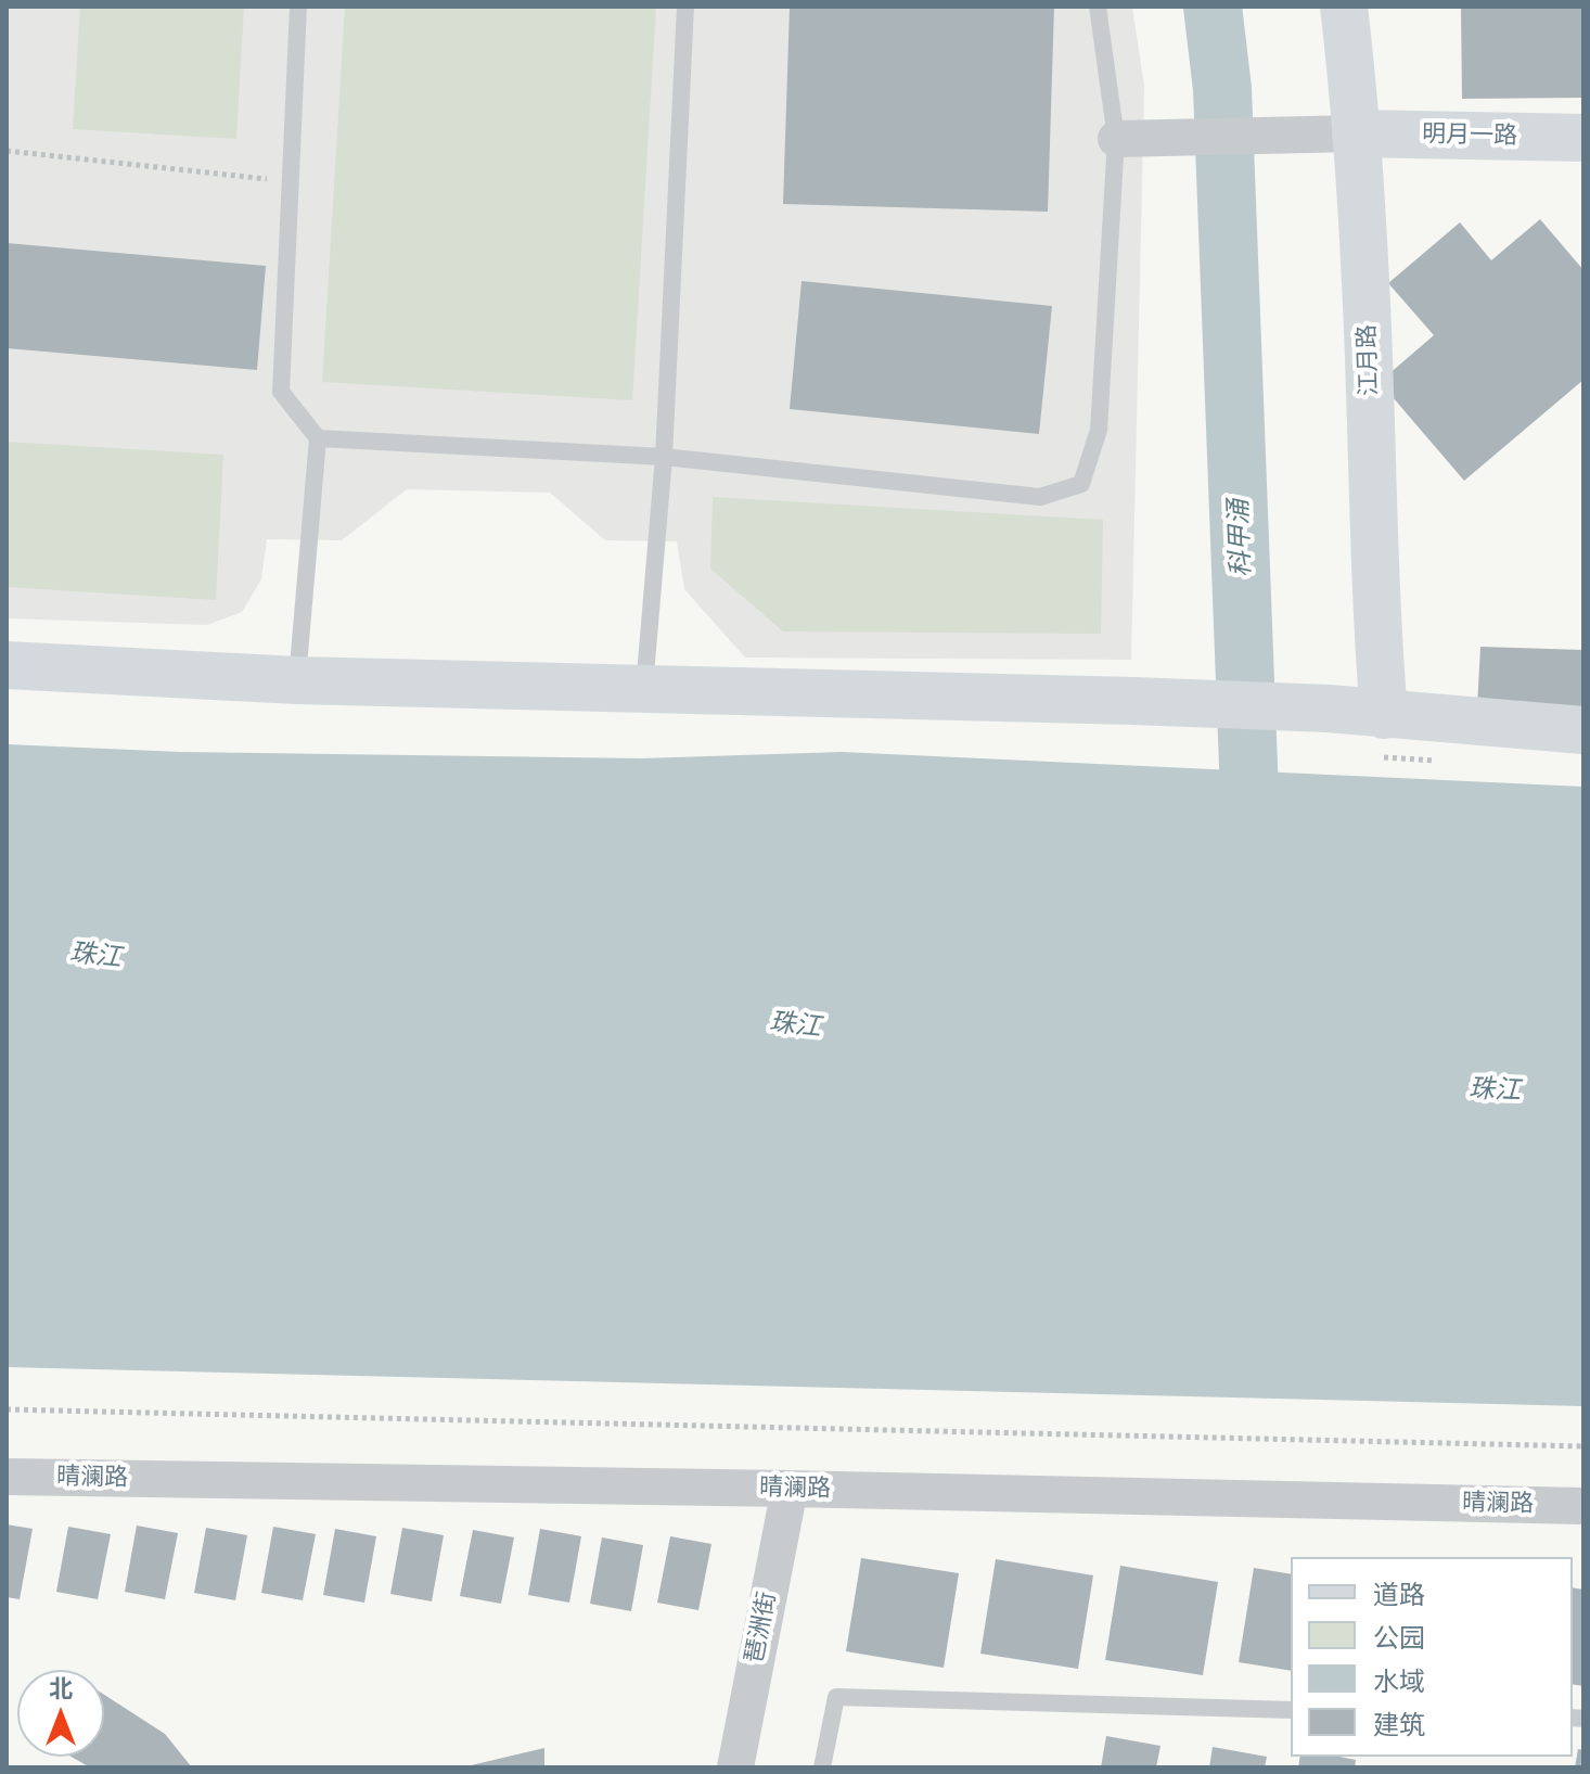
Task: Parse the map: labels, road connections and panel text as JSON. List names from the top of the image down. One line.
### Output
{"streets":{"street":["明月一路","江月路","晴澜路","琶洲街"]},"crossings":[["明月一路","江月路"],["晴澜路","琶洲街"]],"water":["科甲涌","珠江"],"legend":["道路","公园","水域","建筑"],"north":"top"}
